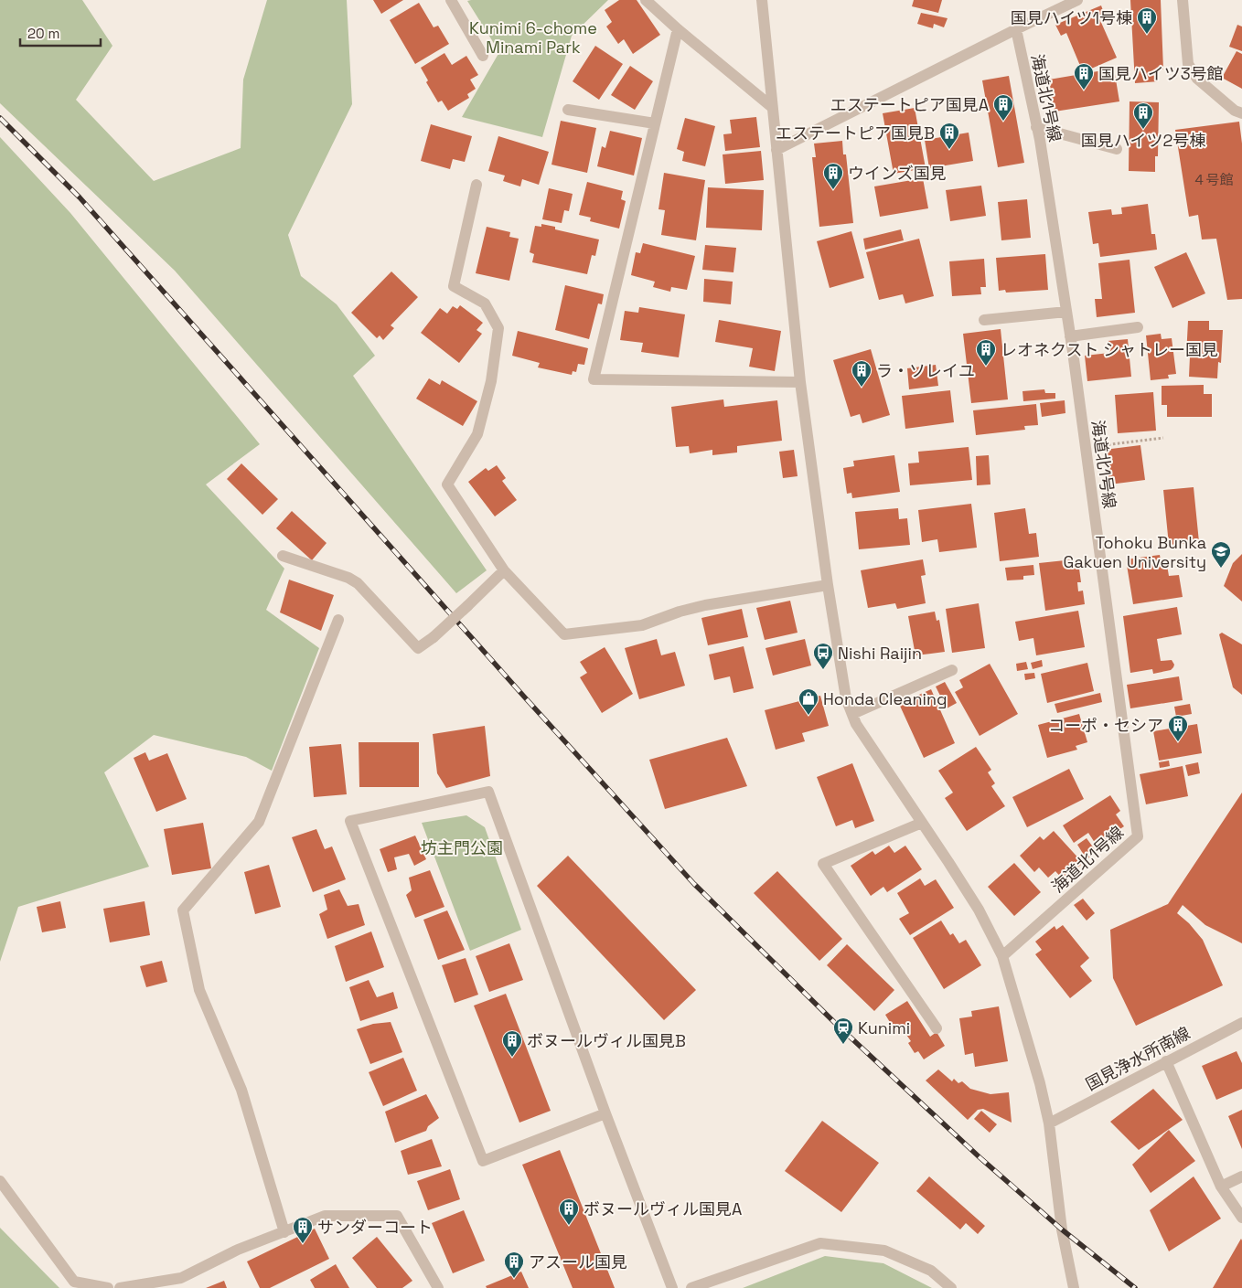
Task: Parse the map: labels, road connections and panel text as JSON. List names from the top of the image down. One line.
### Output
{"streets":{"street":["海道北1号線","国見浄水所南線"]},"parks":["Kunimi 6-chome Minami Park","坊主門公園"],"places":{"building":["国見ハイツ1号棟","国見ハイツ3号館","エステートピア国見A","国見ハイツ2号棟","エステートピア国見B","ウインズ国見","レオネクスト シャトレー国見","ラ・ソレイユ","コーポ・セシア","ボヌールヴィル国見B","ボヌールヴィル国見A","サンダーコート","アスール国見"],"school or university":["Tohoku Bunka Gakuen University"],"bus stop":["Nishi Raijin"],"shop":["Honda Cleaning"],"station":["Kunimi"]},"house_numbers":["４号館"],"scale_bar":"20 m"}
